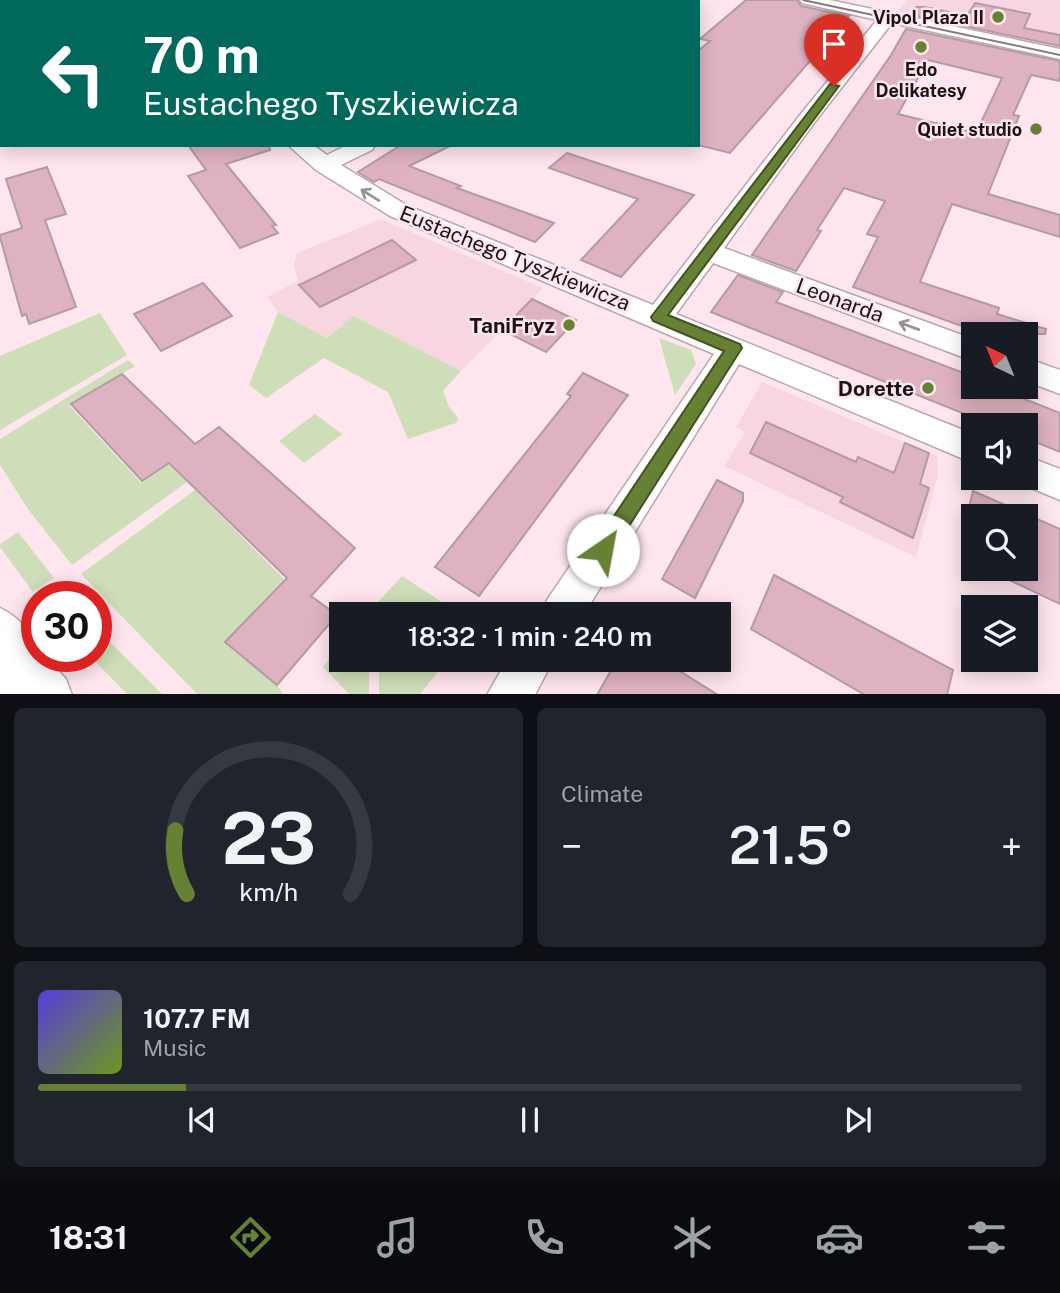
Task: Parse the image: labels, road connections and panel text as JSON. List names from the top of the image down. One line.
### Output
{"streets":{"street":["Eustachego Tyszkiewicza","Leonarda"]},"one_way":["Eustachego Tyszkiewicza","Leonarda"],"places":["Vipol Plaza II","Edo Delikatesy","Quiet studio","TaniFryz","Dorette"],"north":"top left","page":{"turn":["70 m","Eustachego Tyszkiewicza"],"limit":"30","trip":"18:32 · 1 min · 240 m","tile":"Climate","heat":["−","21.5°","+"],"song":["107.7 FM","Music"],"tabs":"18:31","gauge":["23","km/h"]}}
